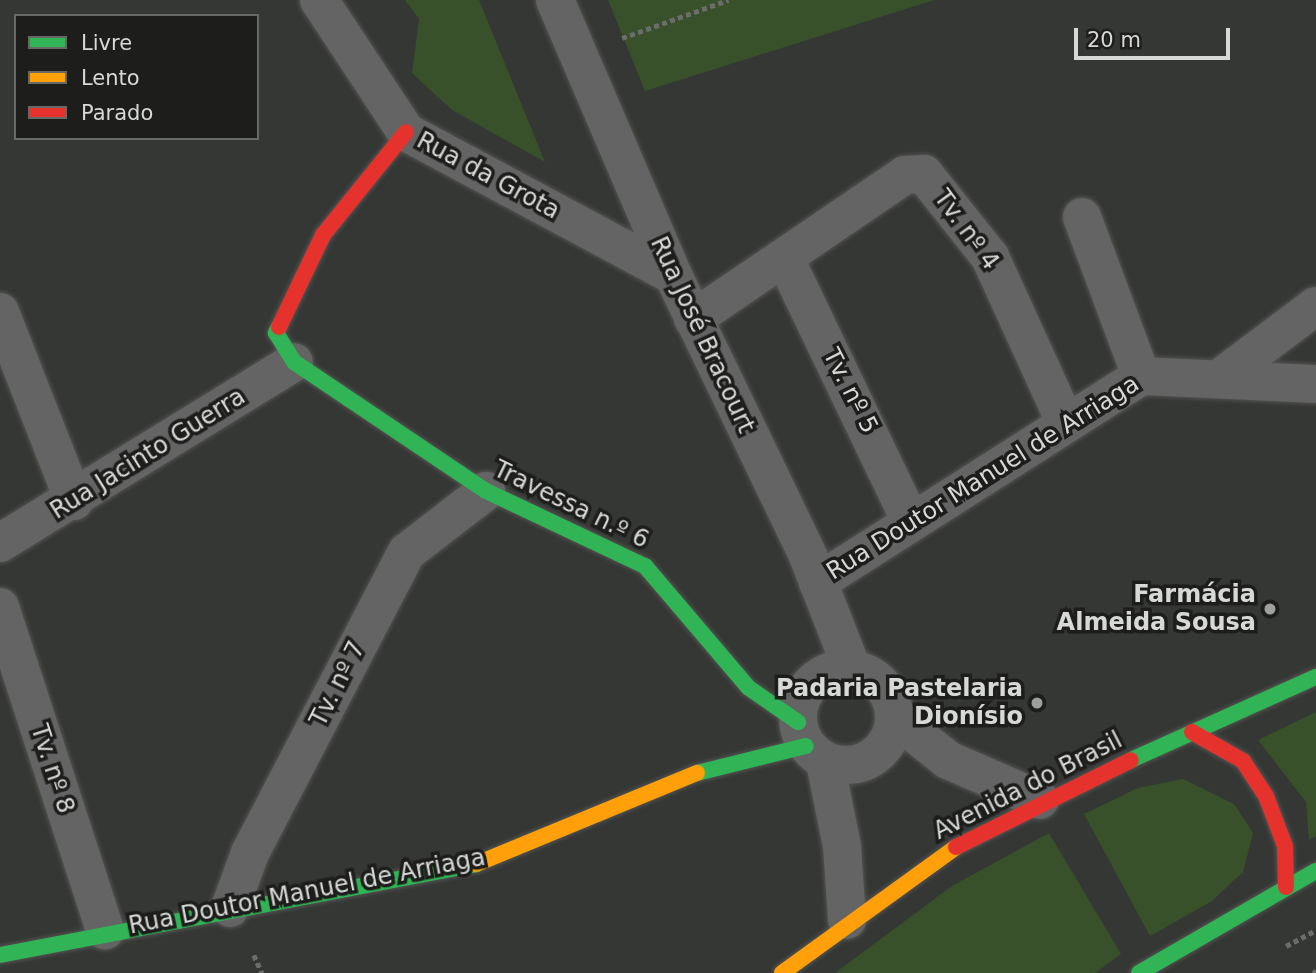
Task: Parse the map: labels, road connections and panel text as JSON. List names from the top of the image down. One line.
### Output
{"streets":{"street":["Rua da Grota","Tv. nº 4","Rua José Bracourt","Tv. nº 5","Rua Jacinto Guerra","Rua Doutor Manuel de Arriaga","Travessa n.º 6","Tv. nº 7","Tv. nº 8","Avenida do Brasil"]},"crossings":[["Rua da Grota","Rua José Bracourt"],["Tv. nº 4","Rua José Bracourt"],["Tv. nº 4","Tv. nº 5"],["Tv. nº 4","Rua Doutor Manuel de Arriaga"],["Rua José Bracourt","Rua Doutor Manuel de Arriaga"],["Rua José Bracourt","Travessa n.º 6"],["Tv. nº 5","Rua Doutor Manuel de Arriaga"],["Rua Jacinto Guerra","Travessa n.º 6"],["Rua Doutor Manuel de Arriaga","Travessa n.º 6"],["Rua Doutor Manuel de Arriaga","Tv. nº 7"],["Rua Doutor Manuel de Arriaga","Tv. nº 8"],["Travessa n.º 6","Tv. nº 7"]],"places":["Farmácia Almeida Sousa","Padaria Pastelaria Dionísio"],"legend":["Livre","Lento","Parado"],"scale_bar":"20 m"}
